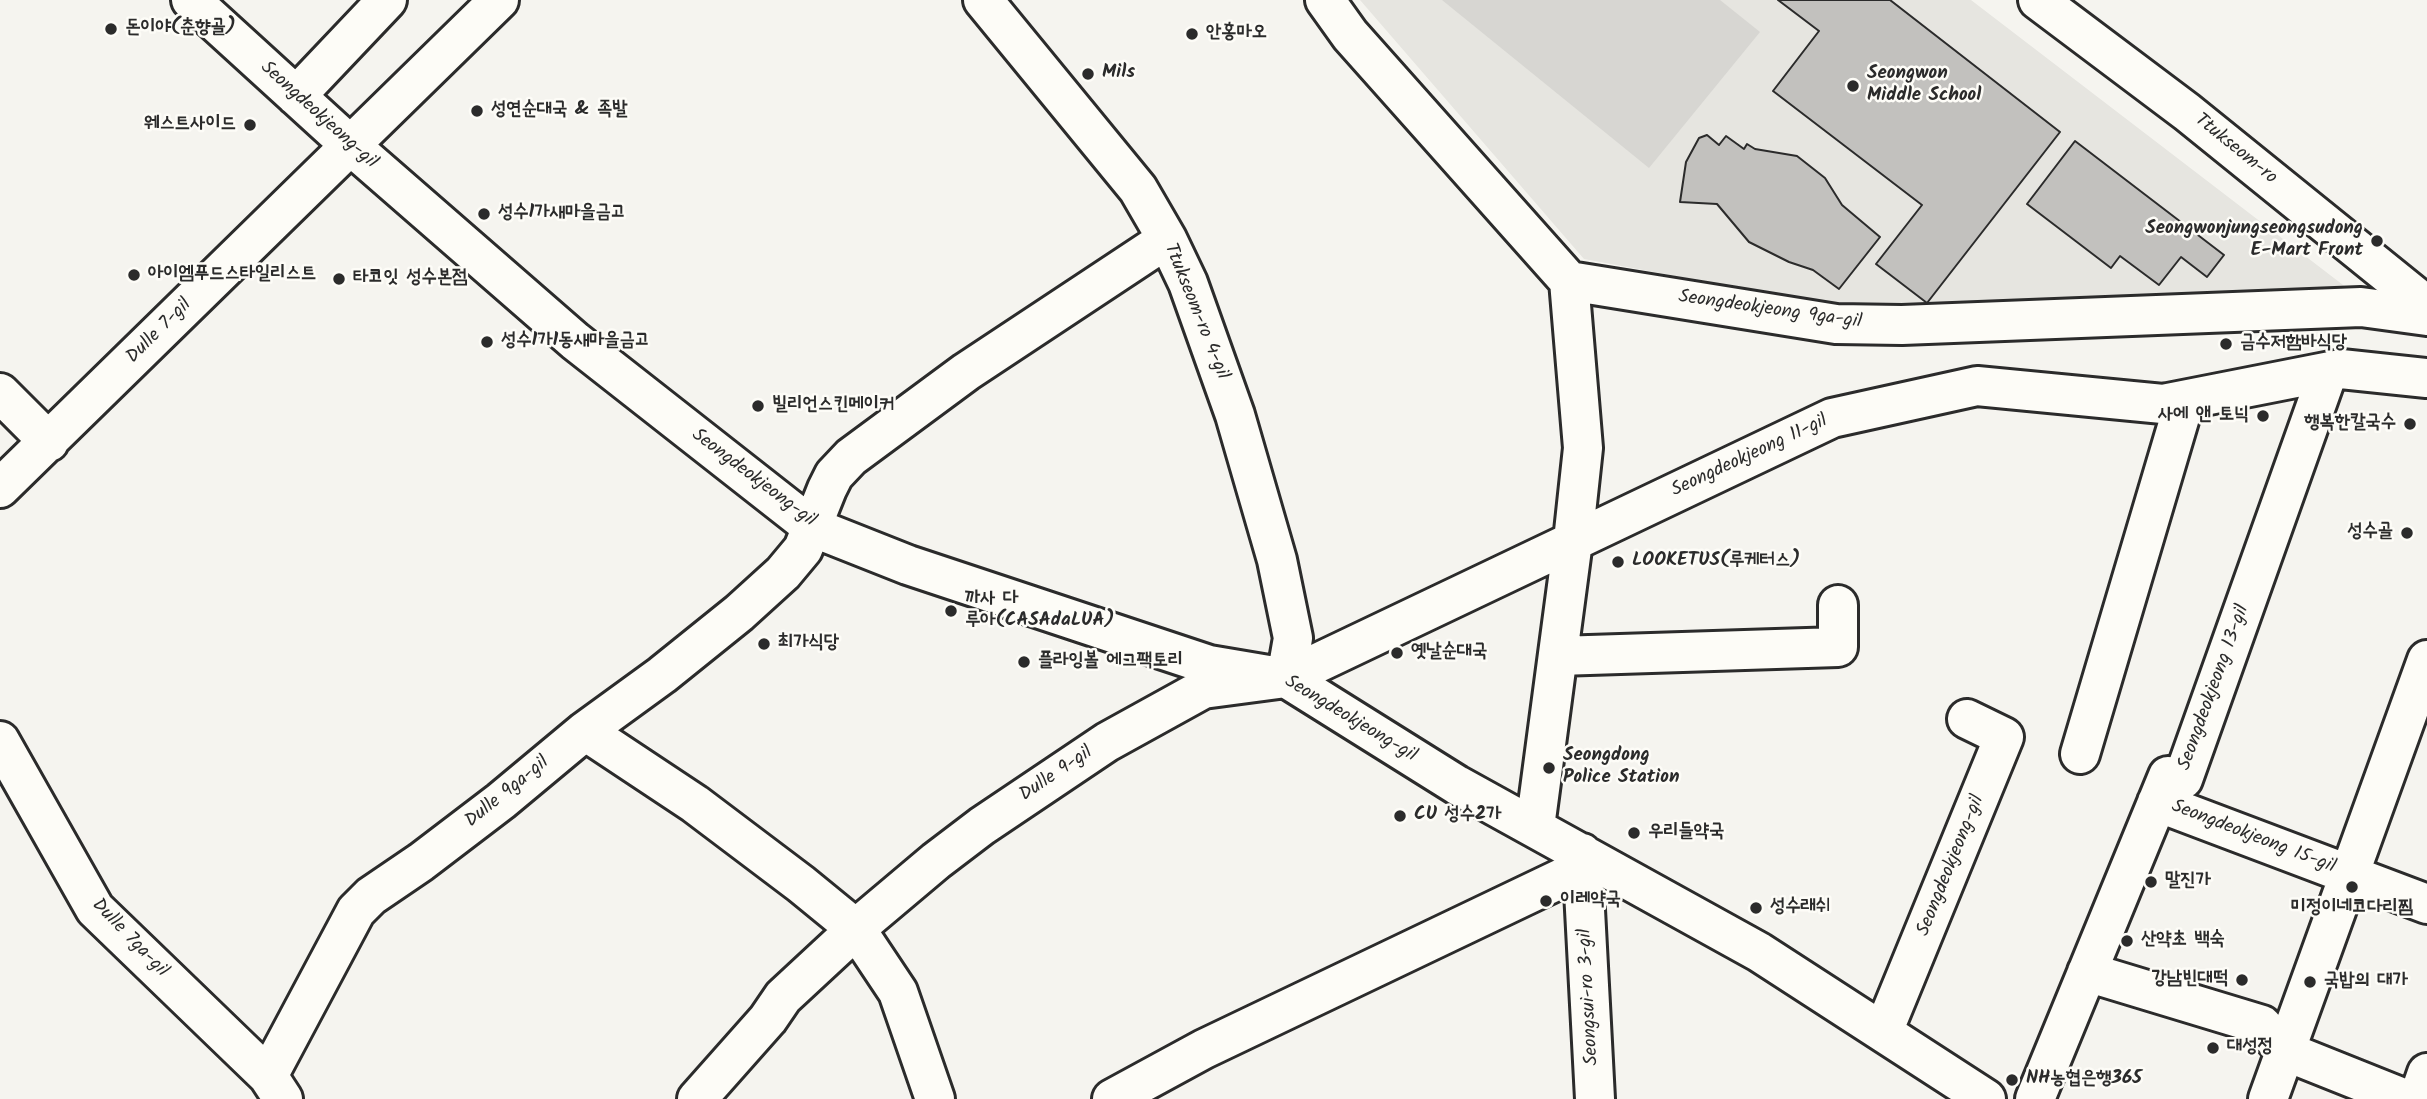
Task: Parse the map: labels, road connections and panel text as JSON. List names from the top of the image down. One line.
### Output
{"streets":{"street":["Seongdeokjeong-gil","Ttukseom-ro","Seongdeokjeong 9ga-gil","Ttukseom-ro 4-gil","Dulle 7-gil","Seongdeokjeong 11-gil","Seongdeokjeong 13-gil","Dulle 9-gil","Dulle 9ga-gil","Seongdeokjeong 15-gil","Dulle 7ga-gil","Seongsui-ro 3-gil"]},"crossings":[["Seongdeokjeong-gil","Ttukseom-ro 4-gil"],["Seongdeokjeong-gil","Dulle 7-gil"],["Seongdeokjeong-gil","Seongdeokjeong 11-gil"],["Seongdeokjeong-gil","Dulle 9-gil"],["Seongdeokjeong-gil","Dulle 9ga-gil"],["Seongdeokjeong-gil","Seongsui-ro 3-gil"],["Ttukseom-ro 4-gil","Seongdeokjeong 11-gil"],["Ttukseom-ro 4-gil","Dulle 9-gil"],["Ttukseom-ro 4-gil","Dulle 9ga-gil"],["Seongdeokjeong 11-gil","Seongdeokjeong 13-gil"],["Seongdeokjeong 11-gil","Dulle 9-gil"],["Seongdeokjeong 13-gil","Seongdeokjeong 15-gil"],["Dulle 9ga-gil","Dulle 7ga-gil"]],"places":["돈이야(춘향골)","안홍마오","Mils","Seongwon Middle School","성연순대국 & 족발","웨스트사이드","성수1가새마을금고","Seongwonjungseongsudong E-Mart Front","아이엠푸드스타일리스트","타코잇 성수본점","성수1가1동새마을금고","금수저함바식당","빌리언스킨메이커","사에 앤 토닉","행복한칼국수","성수골","LOOKETUS(루케터스)","까사 다 루아(CASAdaLUA)","최가식당","옛날순대국","플라잉볼 에그팩토리","Seongdong Police Station","CU 성수2가","우리들약국","말진가","미정이네코다리찜","이레약국","성수래쉬","산약초 백숙","강남빈대떡","국밥의 대가","대성정","NH농협은행365"]}
